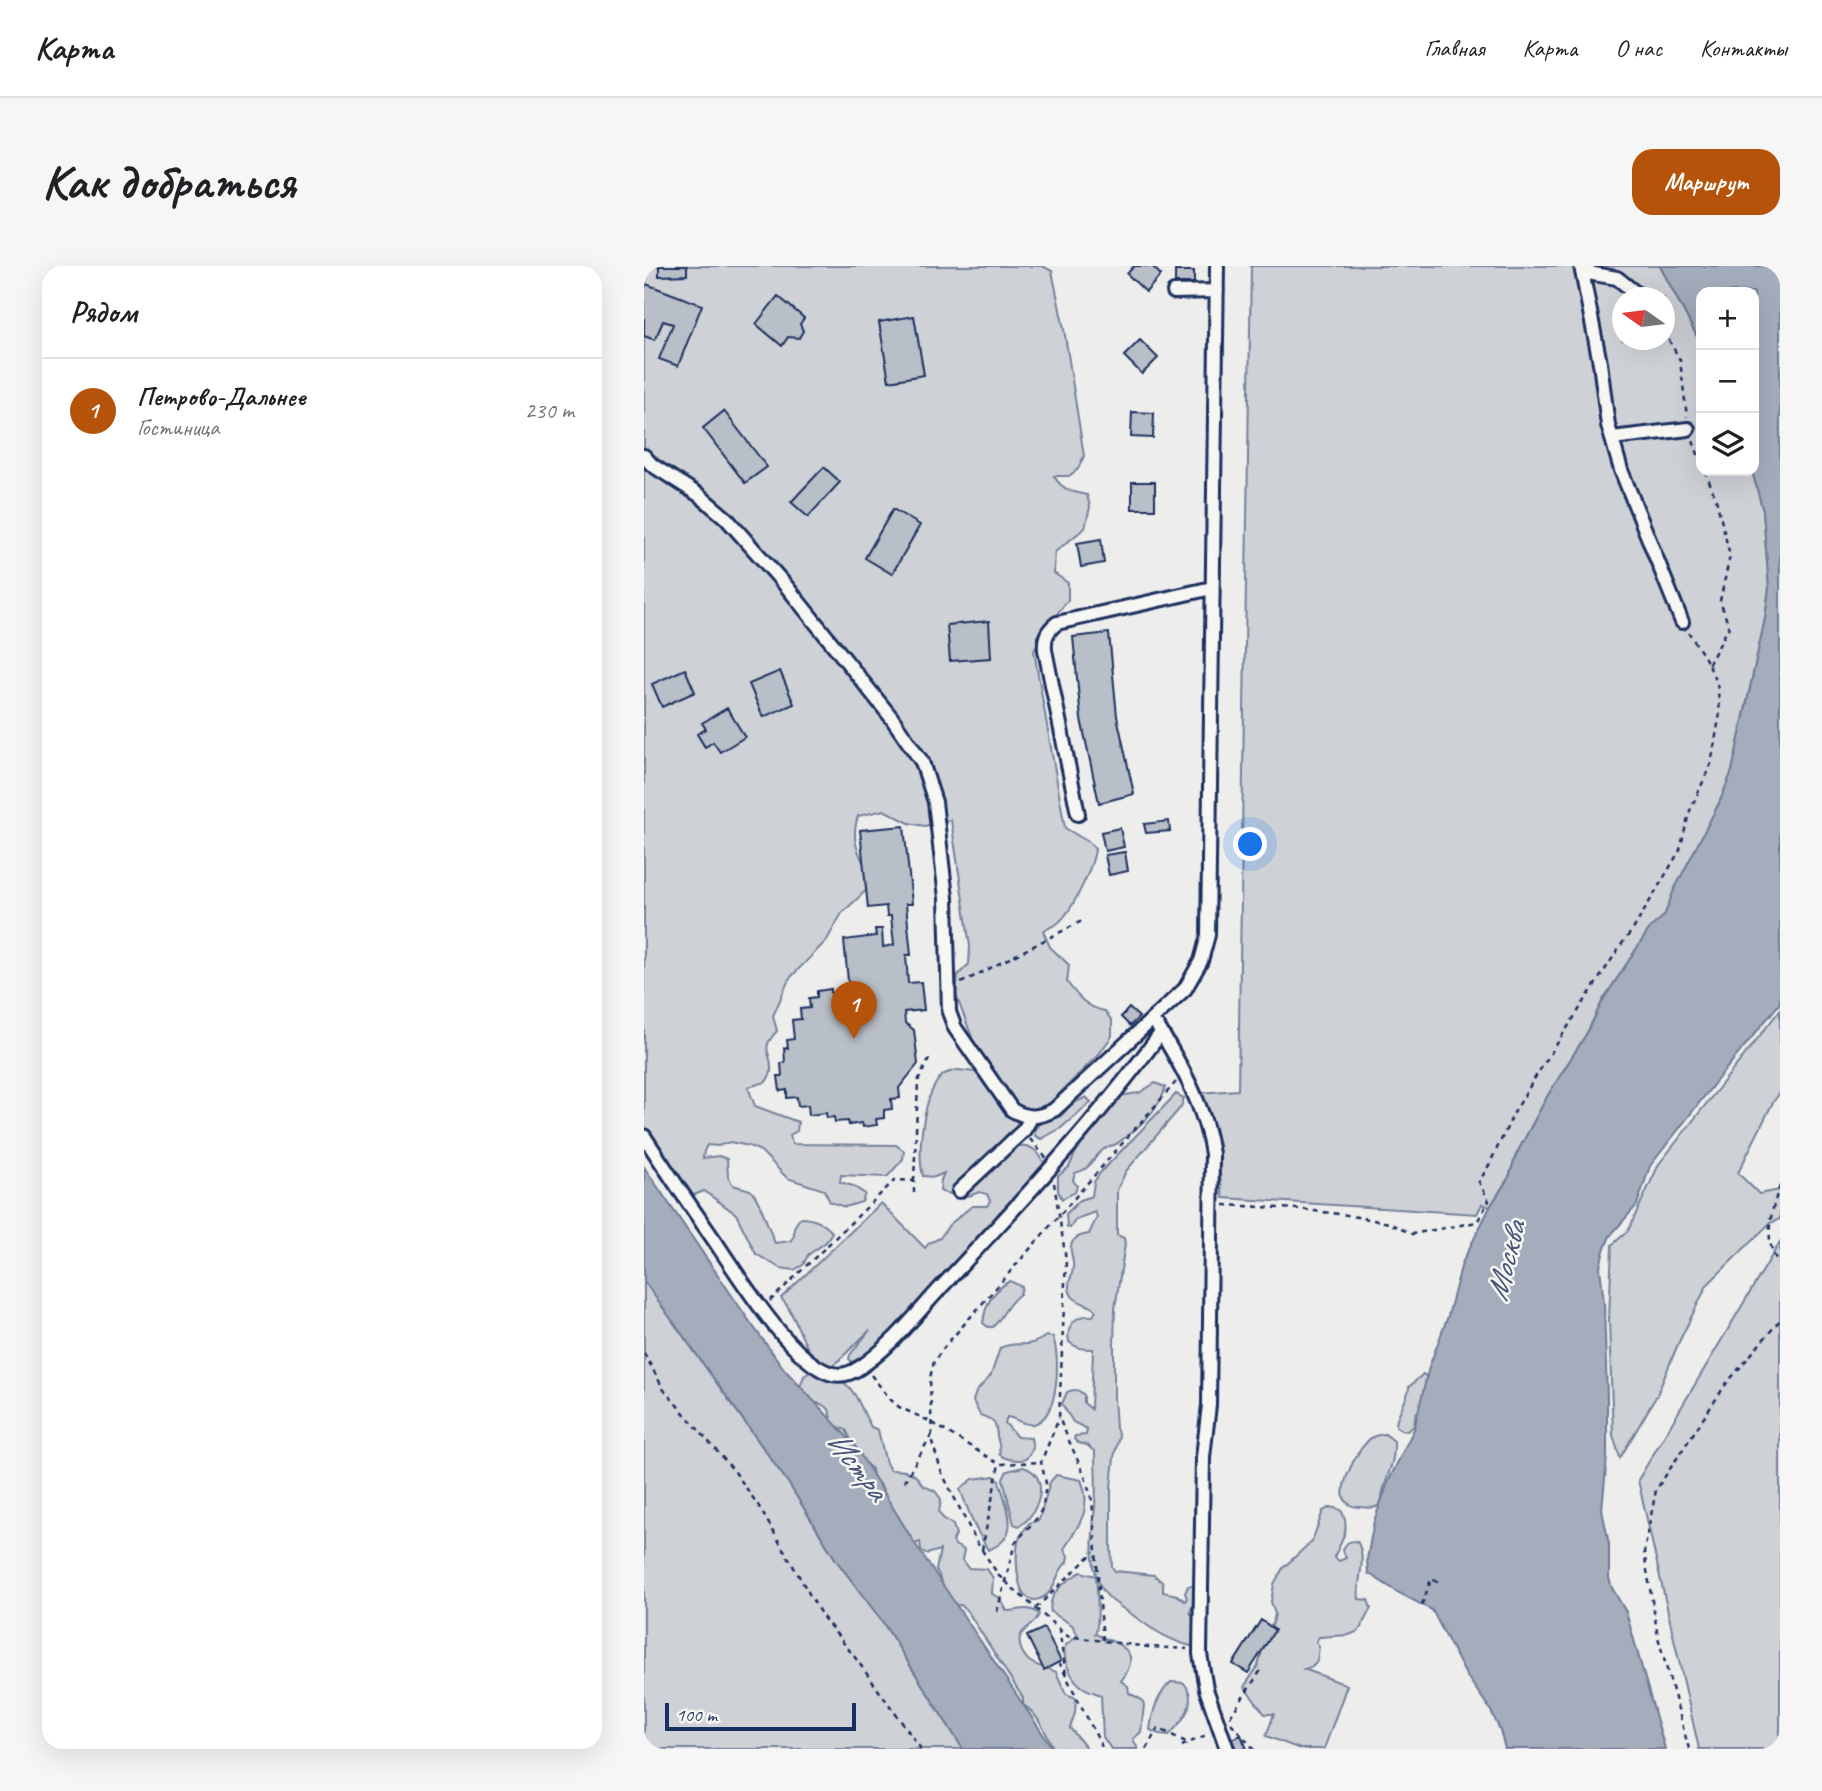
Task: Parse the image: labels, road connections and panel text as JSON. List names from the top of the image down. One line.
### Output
{"water":["Москва","Истра"],"scale_bar":"100 m","north":"left","page":{"header":"Карта","nav":["Главная","Карта","О нас","Контакты"],"buttons":"Маршрут","title":"Как добраться","heading":"Рядом","map_buttons":["+","−"],"list":[{"mark":"1","name":"Петрово-Дальнее","note":"Гостиница","value":"230 m"}],"pins":"1","scale":"100 m"}}
